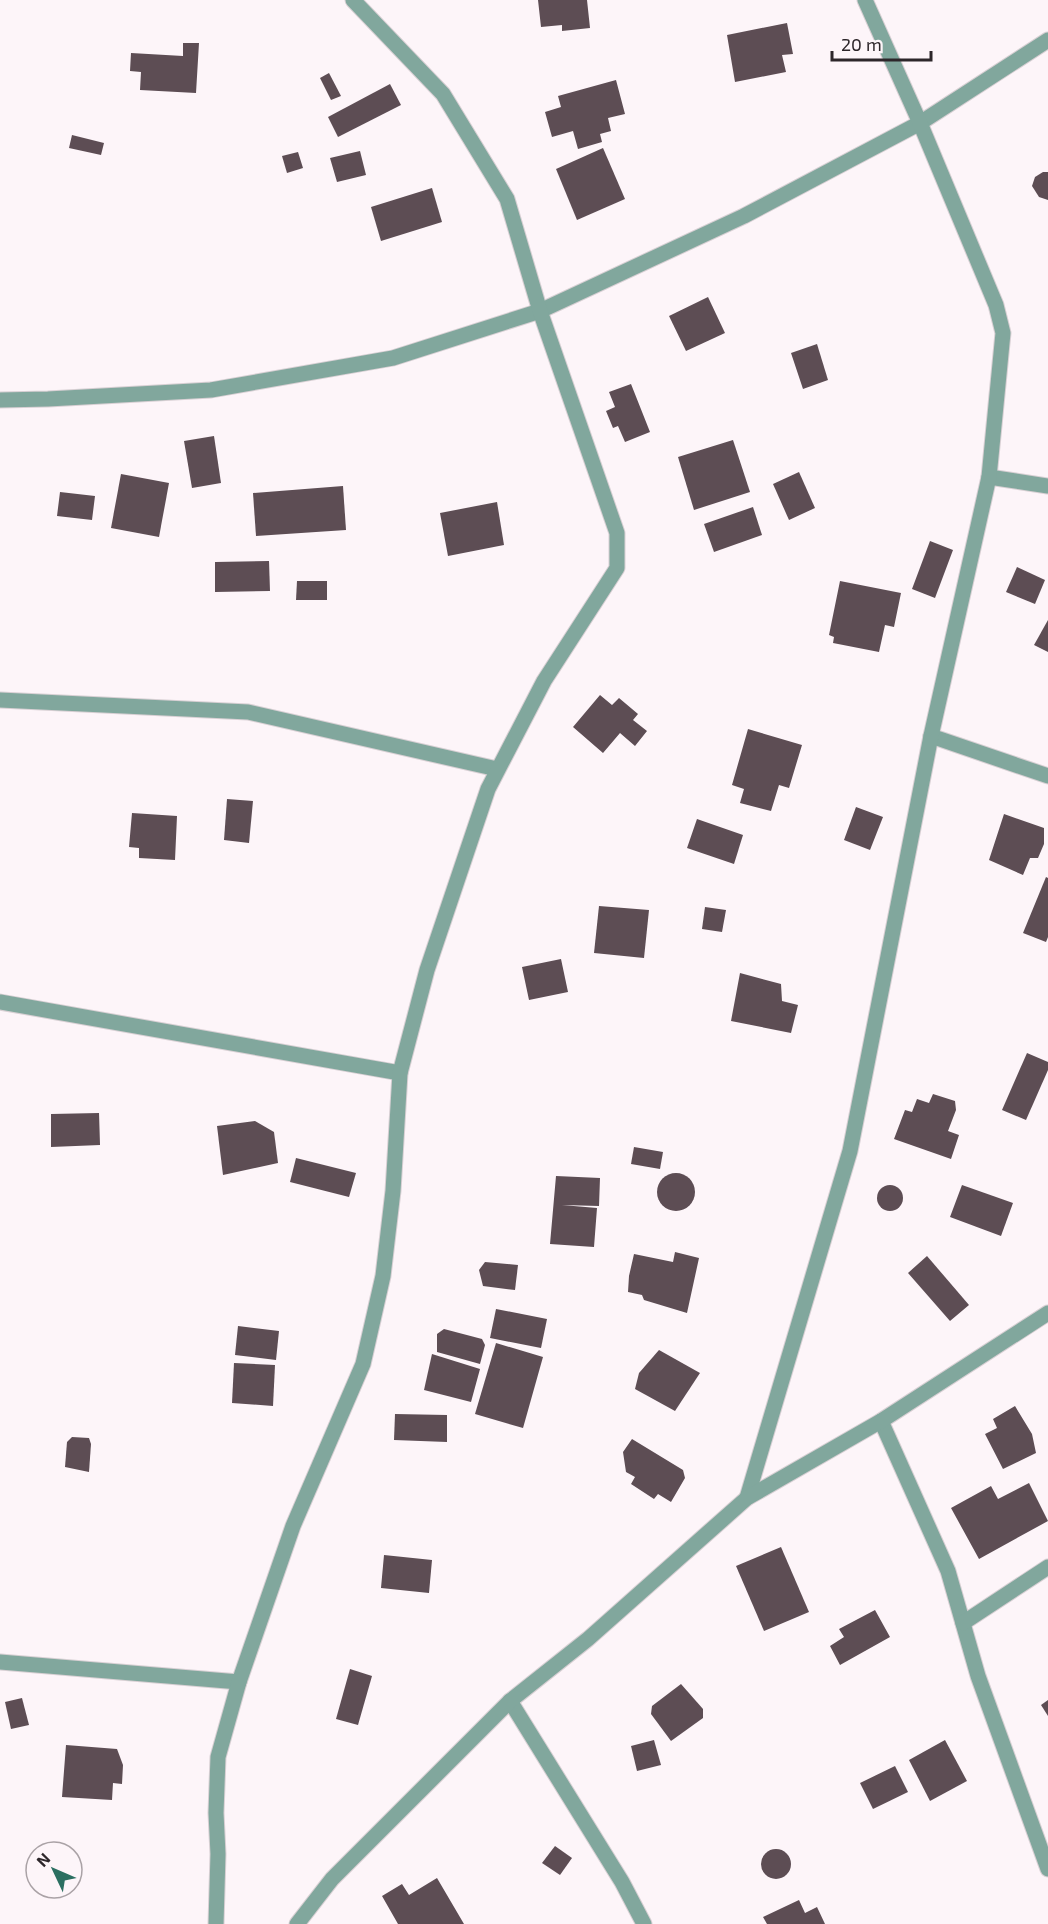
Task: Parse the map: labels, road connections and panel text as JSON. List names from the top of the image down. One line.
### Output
{"scale_bar":"20 m","north":"top left"}
